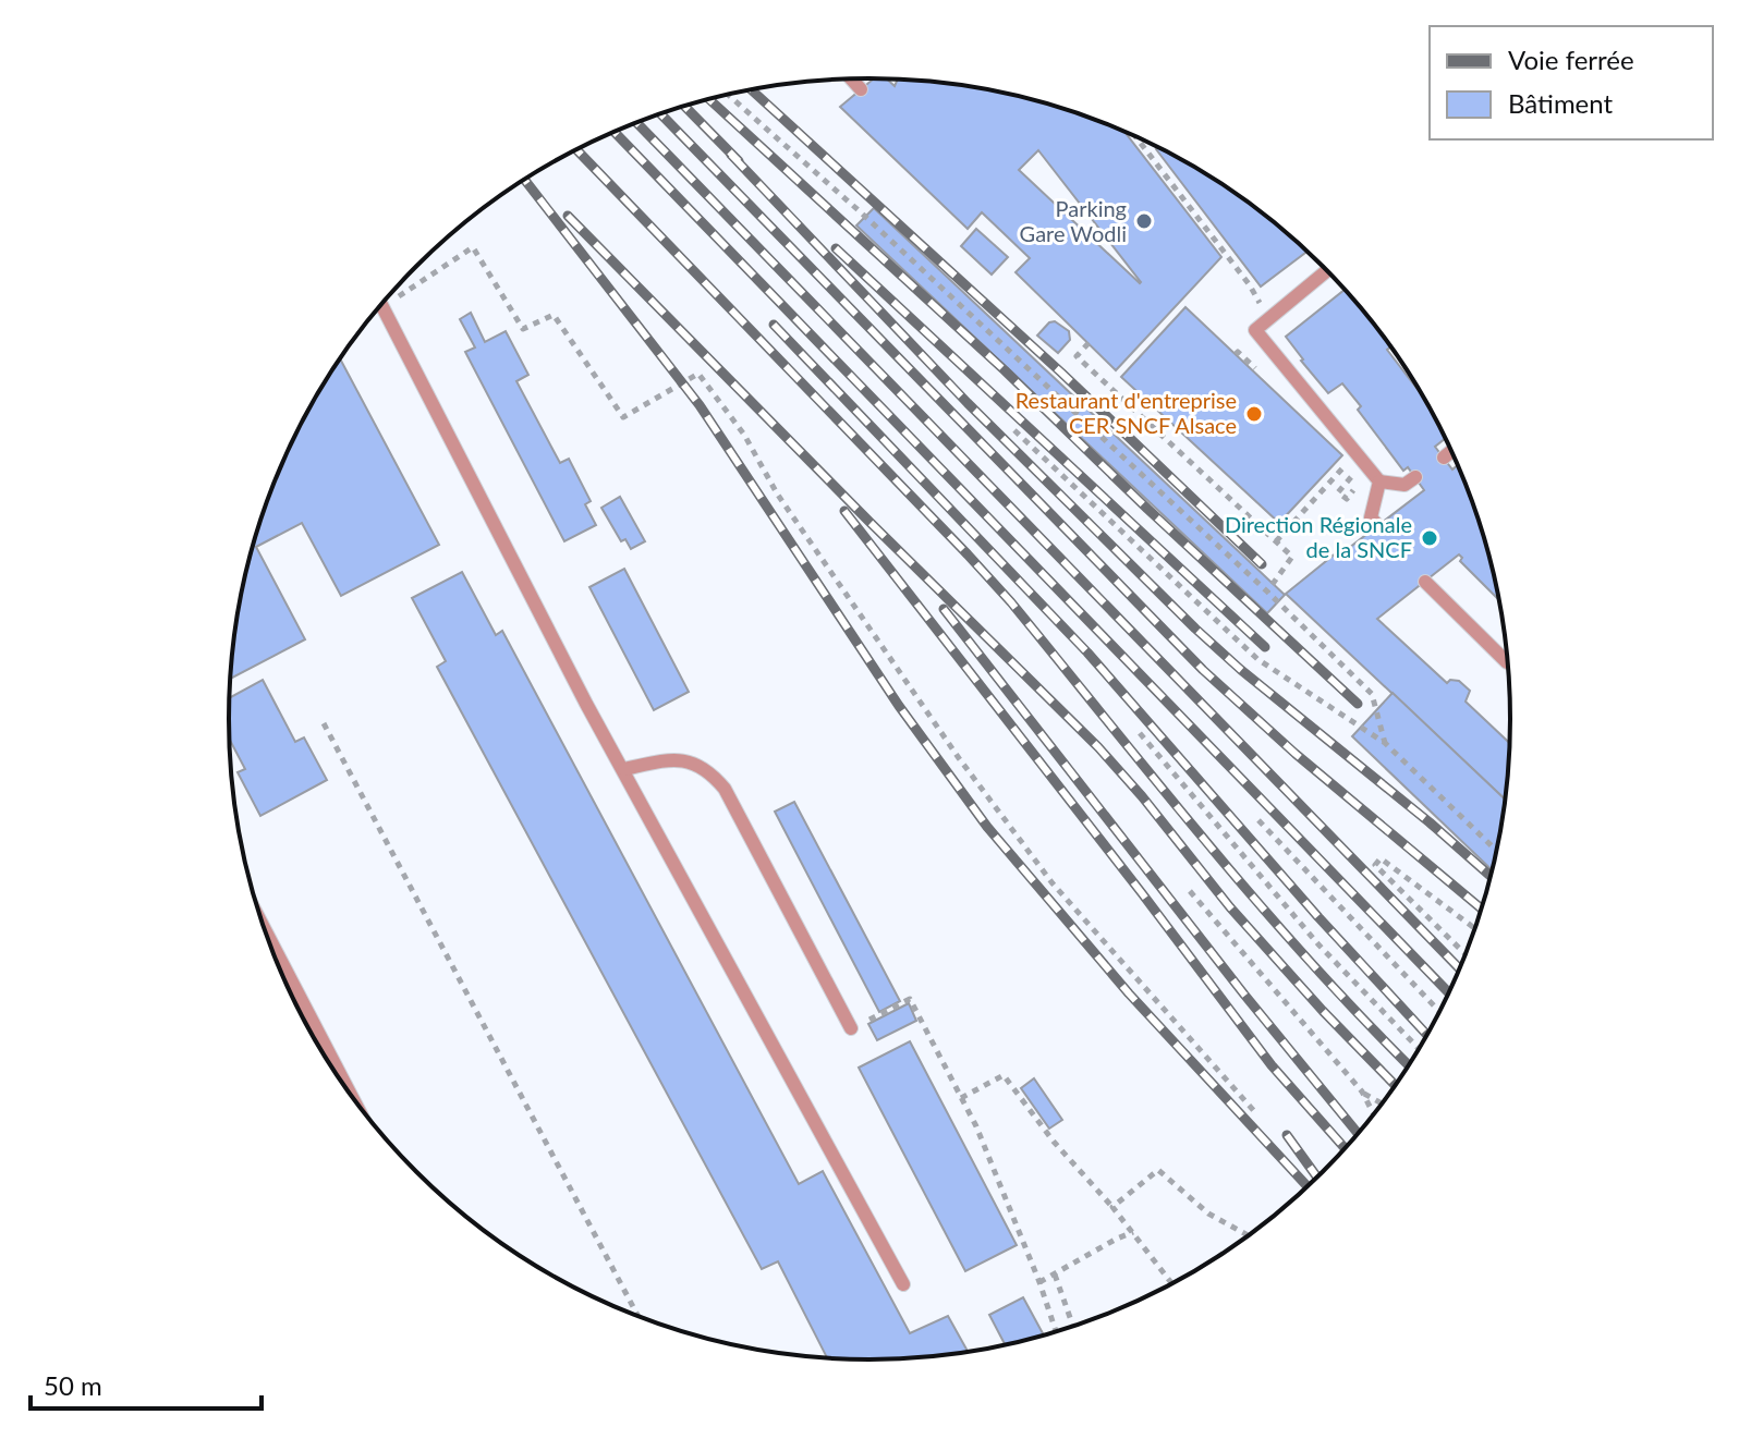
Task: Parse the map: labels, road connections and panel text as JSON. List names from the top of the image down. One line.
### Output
{"places":["Parking Gare Wodli","Restaurant d'entreprise CER SNCF Alsace","Direction Régionale de la SNCF"],"legend":["Voie ferrée","Bâtiment"],"scale_bar":"50 m"}
